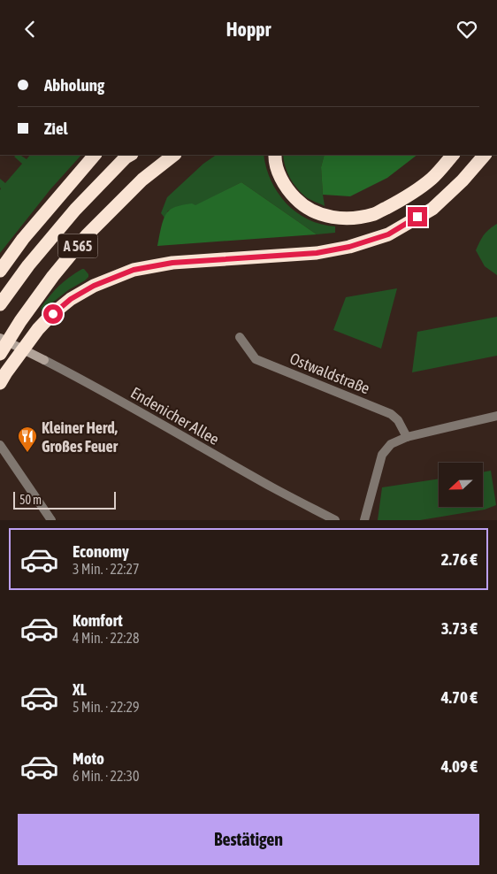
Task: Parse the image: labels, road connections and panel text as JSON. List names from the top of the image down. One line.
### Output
{"streets":{"highway":["A 565"],"street":["Ostwaldstraße","Endenicher Allee"]},"places":{"restaurant":["Kleiner Herd, Großes Feuer"]},"scale_bar":"50 m","north":"left","page":{"header":"Hoppr","banner":["Abholung","Ziel"],"scale":"50 m","list":[{"name":"Economy","note":"3 Min. · 22:27","value":"2.76 €"},{"name":"Komfort","note":"4 Min. · 22:28","value":"3.73 €"},{"name":"XL","note":"5 Min. · 22:29","value":"4.70 €"},{"name":"Moto","note":"6 Min. · 22:30","value":"4.09 €"}],"buttons":"Bestätigen"}}
